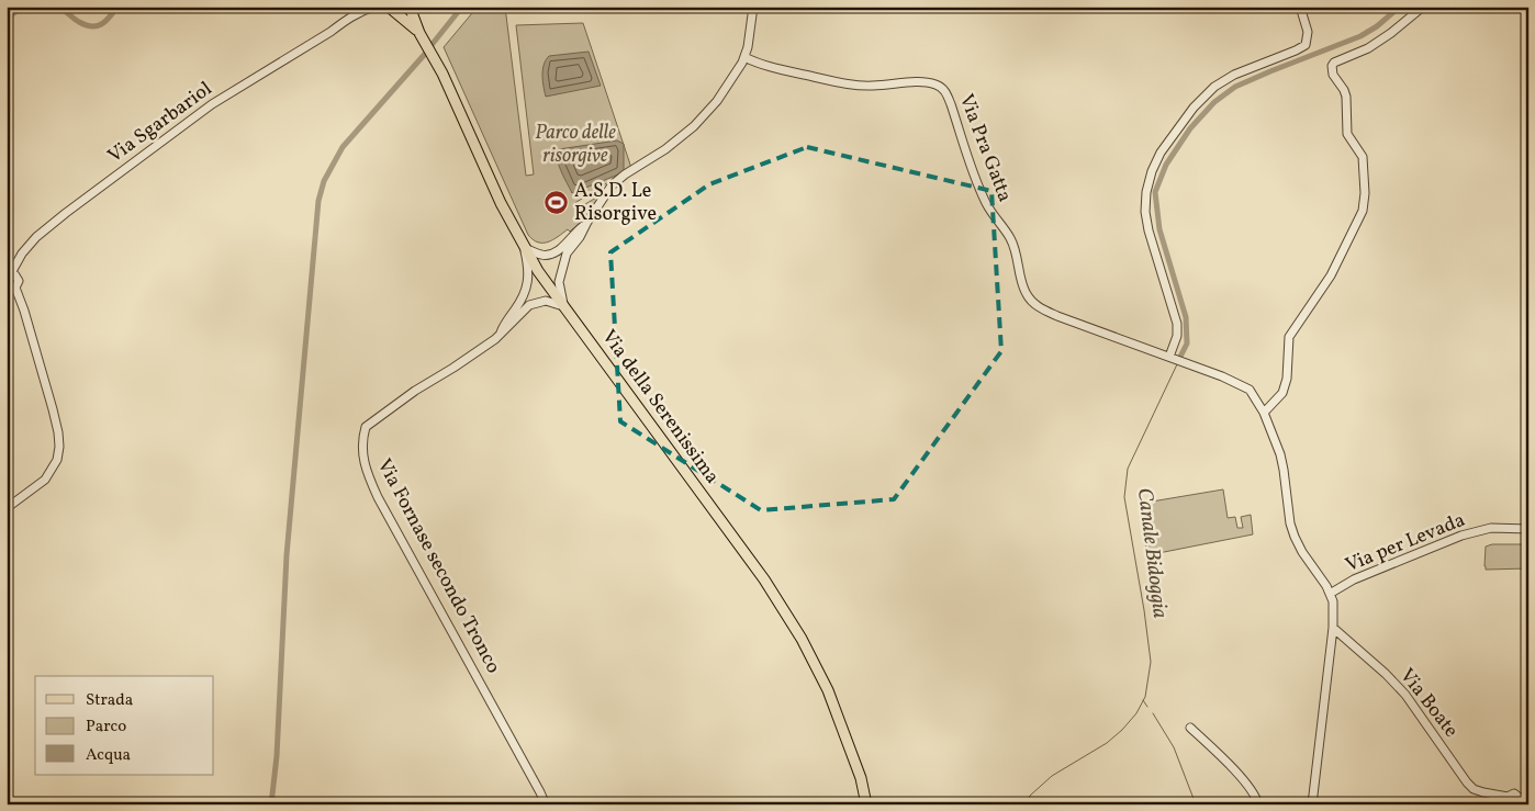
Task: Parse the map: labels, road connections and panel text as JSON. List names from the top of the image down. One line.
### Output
{"streets":{"main road":["Via della Serenissima"],"street":["Via Sgarbariol","Via Pra Gatta","Via per Levada","Via Fornase secondo Tronco","Via Boate"]},"crossings":[["Via Pra Gatta","Via per Levada"],["Via Pra Gatta","Via Boate"],["Via della Serenissima","Via Fornase secondo Tronco"]],"water":["Canale Bidoggia"],"parks":["Parco delle risorgive"],"places":{"sports":["A.S.D. Le Risorgive"]},"legend":["Strada","Parco","Acqua"]}
